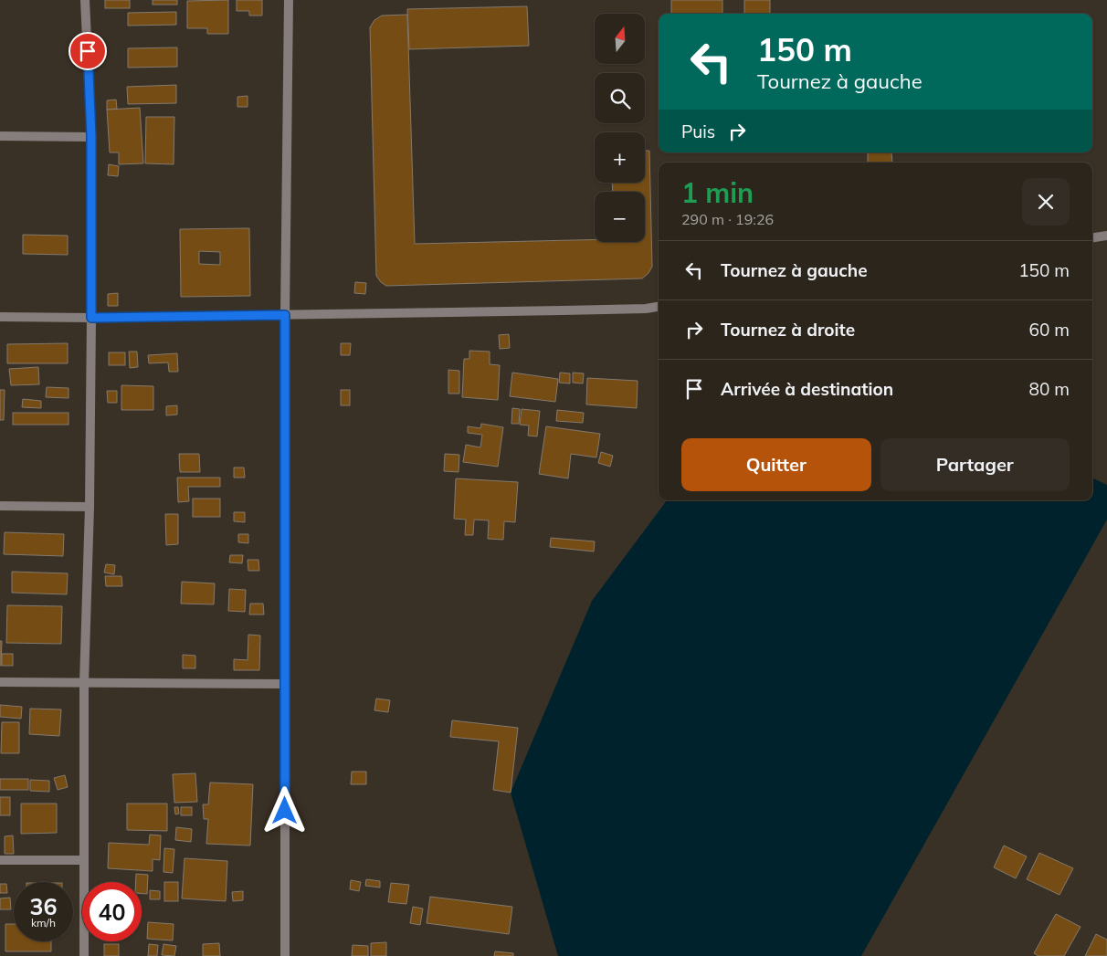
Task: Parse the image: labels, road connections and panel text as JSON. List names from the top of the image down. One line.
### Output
{"north":"top","page":{"map_buttons":["+","−"],"turn":["150 m","Tournez à gauche"],"then":"Puis","heading":["1 min","290 m · 19:26"],"list":[{"name":"Tournez à gauche","value":"150 m"},{"name":"Tournez à droite","value":"60 m"},{"name":"Arrivée à destination","value":"80 m"}],"buttons":["Quitter","Partager"],"speed":"36 km/h","limit":"40"}}
